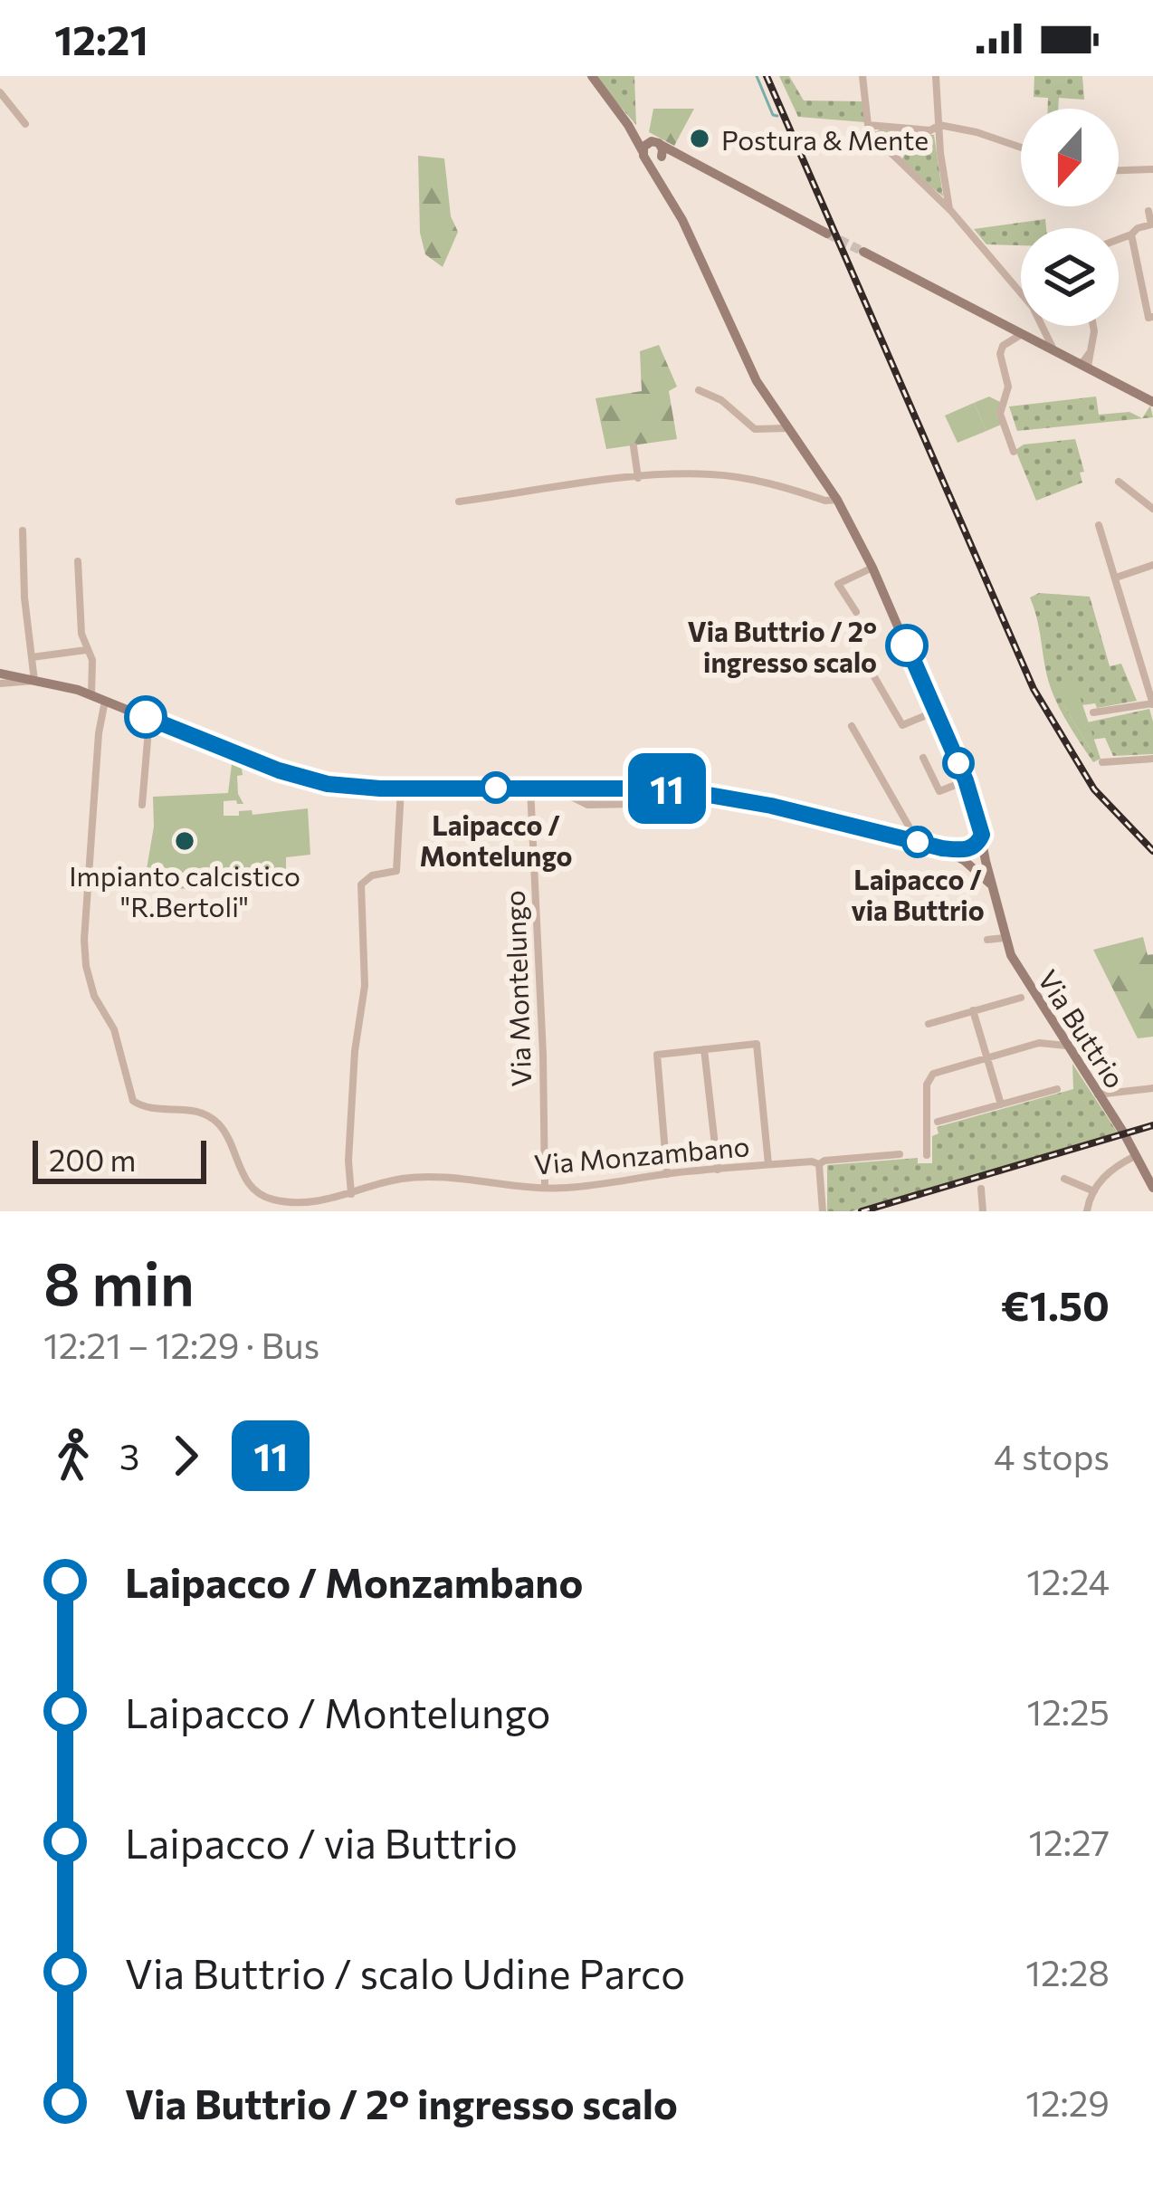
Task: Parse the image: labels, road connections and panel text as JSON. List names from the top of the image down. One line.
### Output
{"streets":{"street":["Via Montelungo","Via Buttrio","Via Monzambano"]},"crossings":[["Via Montelungo","Via Monzambano"]],"places":["Postura & Mente","Via Buttrio / 2° ingresso scalo","Laipacco / Montelungo","Impianto calcistico \"R.Bertoli\"","Laipacco / via Buttrio"],"lines":["bus line 11"],"scale_bar":"200 m","north":"bottom","page":{"status":"12:21","on_map":"11","scale":"200 m","heading":["8 min","12:21 – 12:29 · Bus","€1.50"],"legs":["3","11","4 stops"],"list":[{"name":"Laipacco / Monzambano","value":"12:24"},{"name":"Laipacco / Montelungo","value":"12:25"},{"name":"Laipacco / via Buttrio","value":"12:27"},{"name":"Via Buttrio / scalo Udine Parco","value":"12:28"},{"name":"Via Buttrio / 2° ingresso scalo","value":"12:29"}]}}
